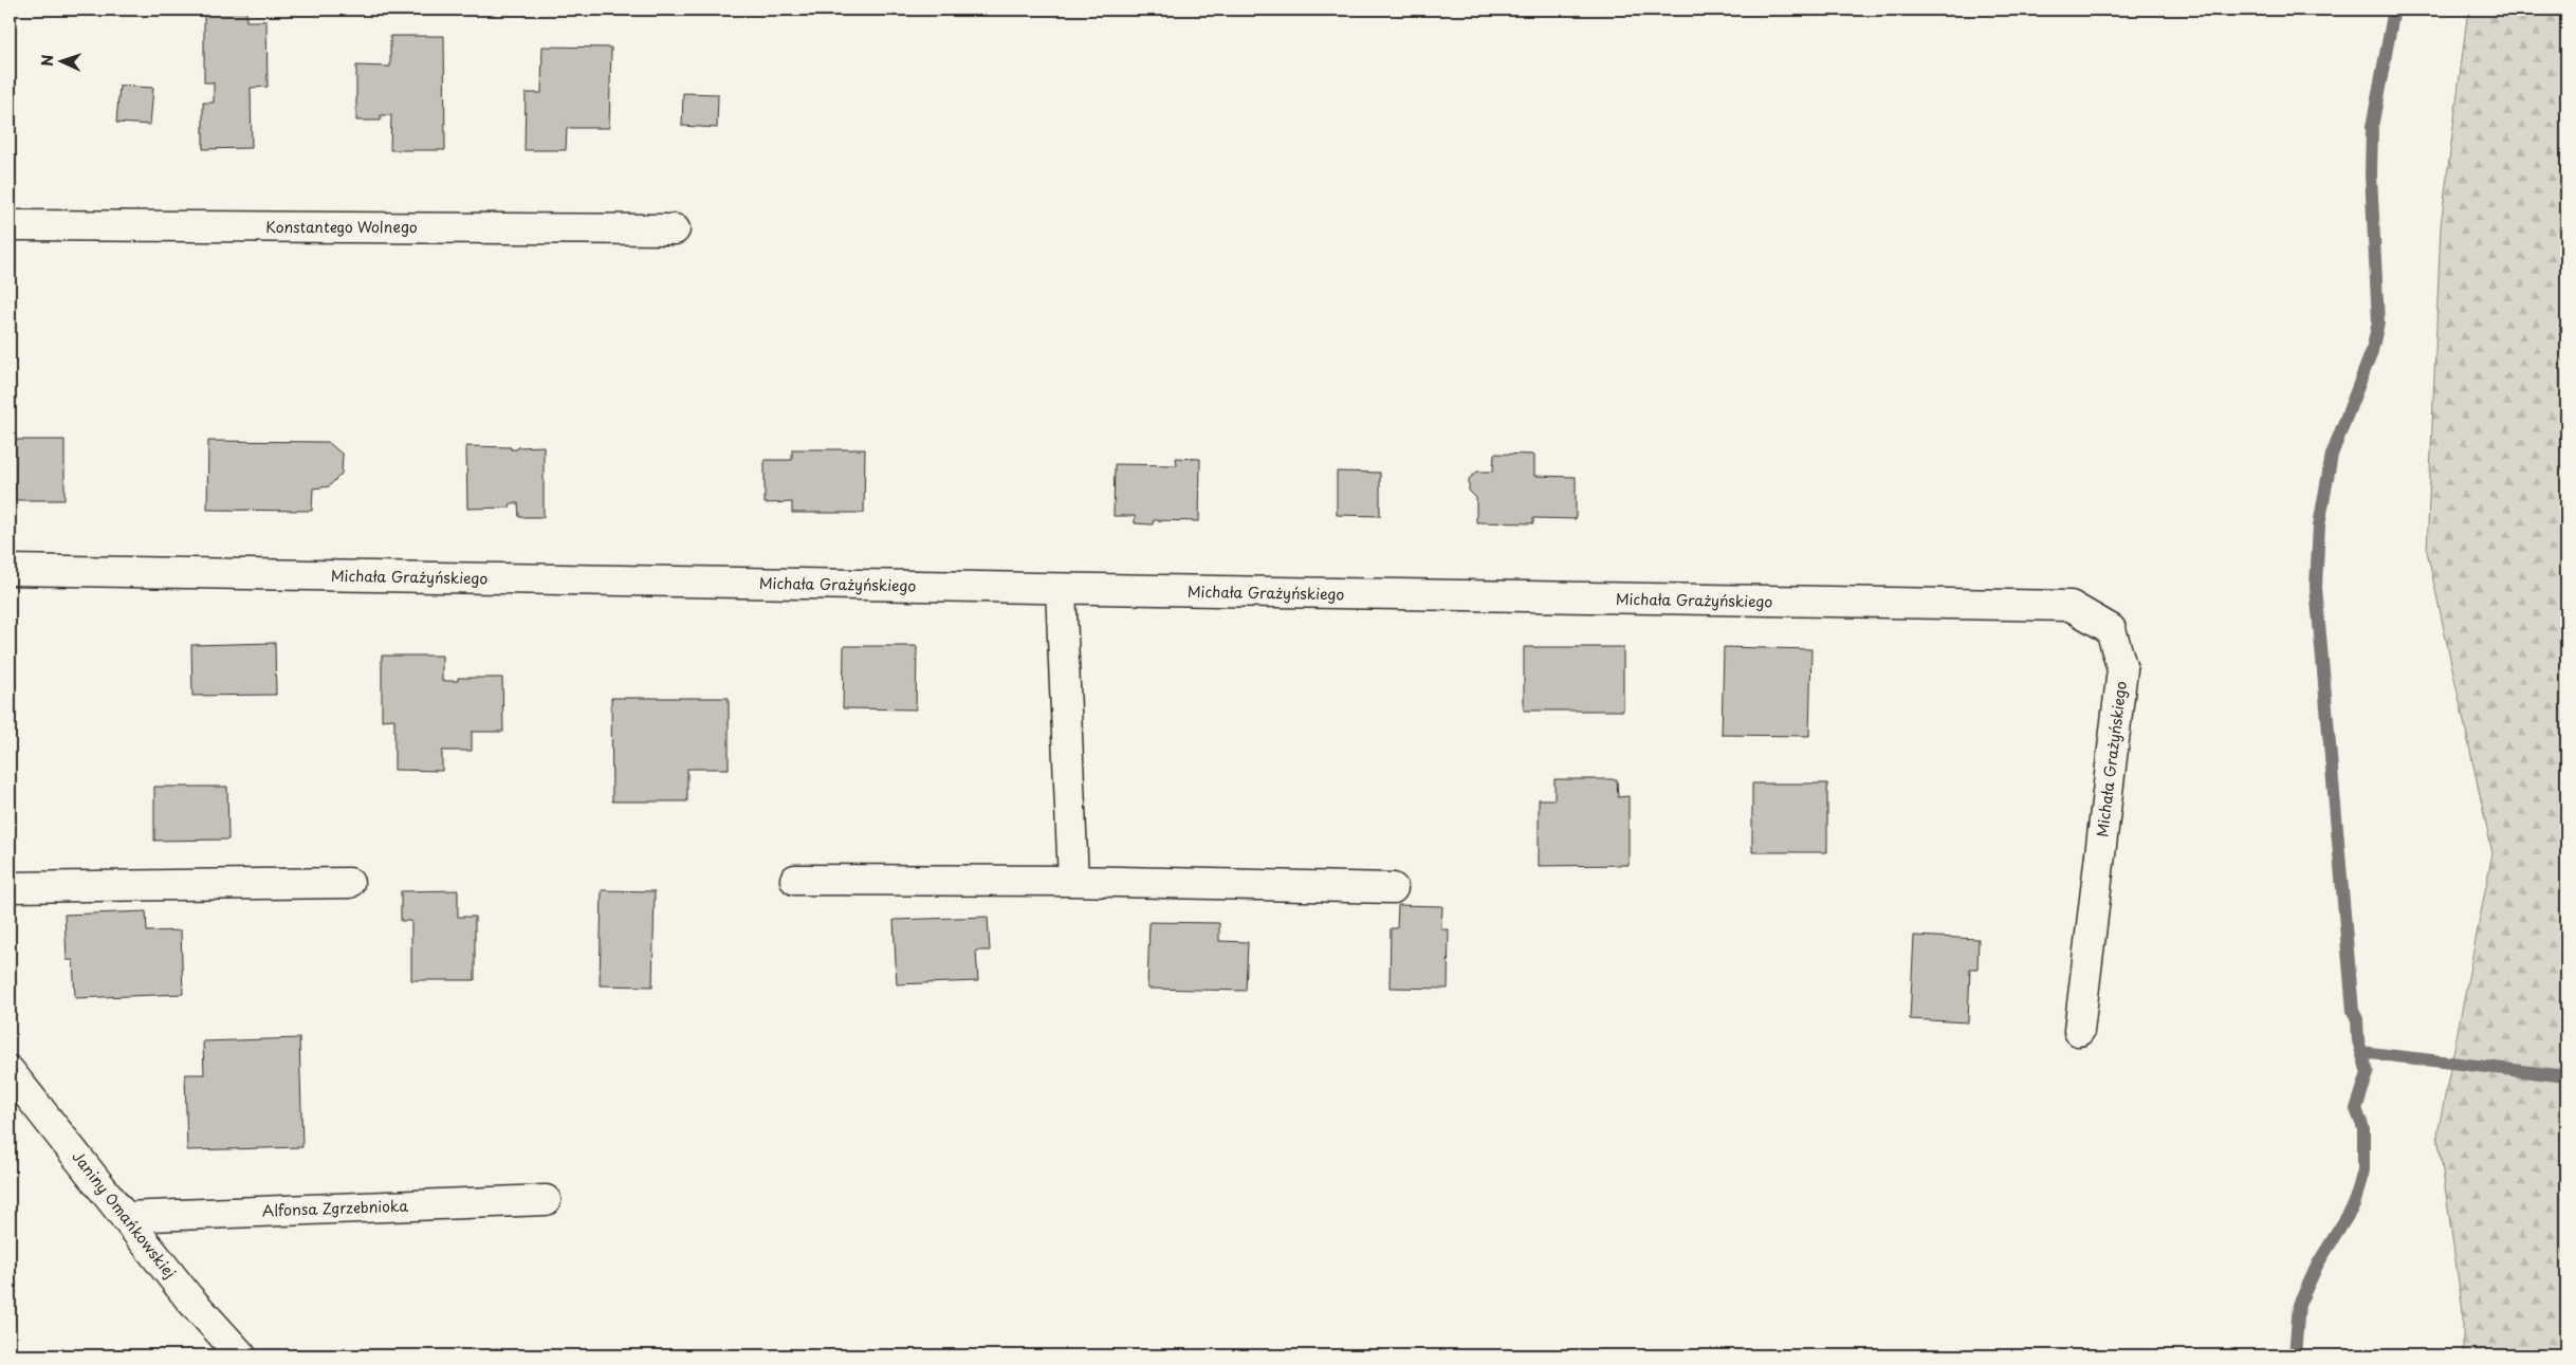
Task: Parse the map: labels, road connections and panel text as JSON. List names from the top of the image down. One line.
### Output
{"streets":{"street":["Konstantego Wolnego","Michała Grażyńskiego","Alfonsa Zgrzebnioka","Janiny Omańkowskiej"]},"crossings":[["Alfonsa Zgrzebnioka","Janiny Omańkowskiej"]],"north":"left"}
